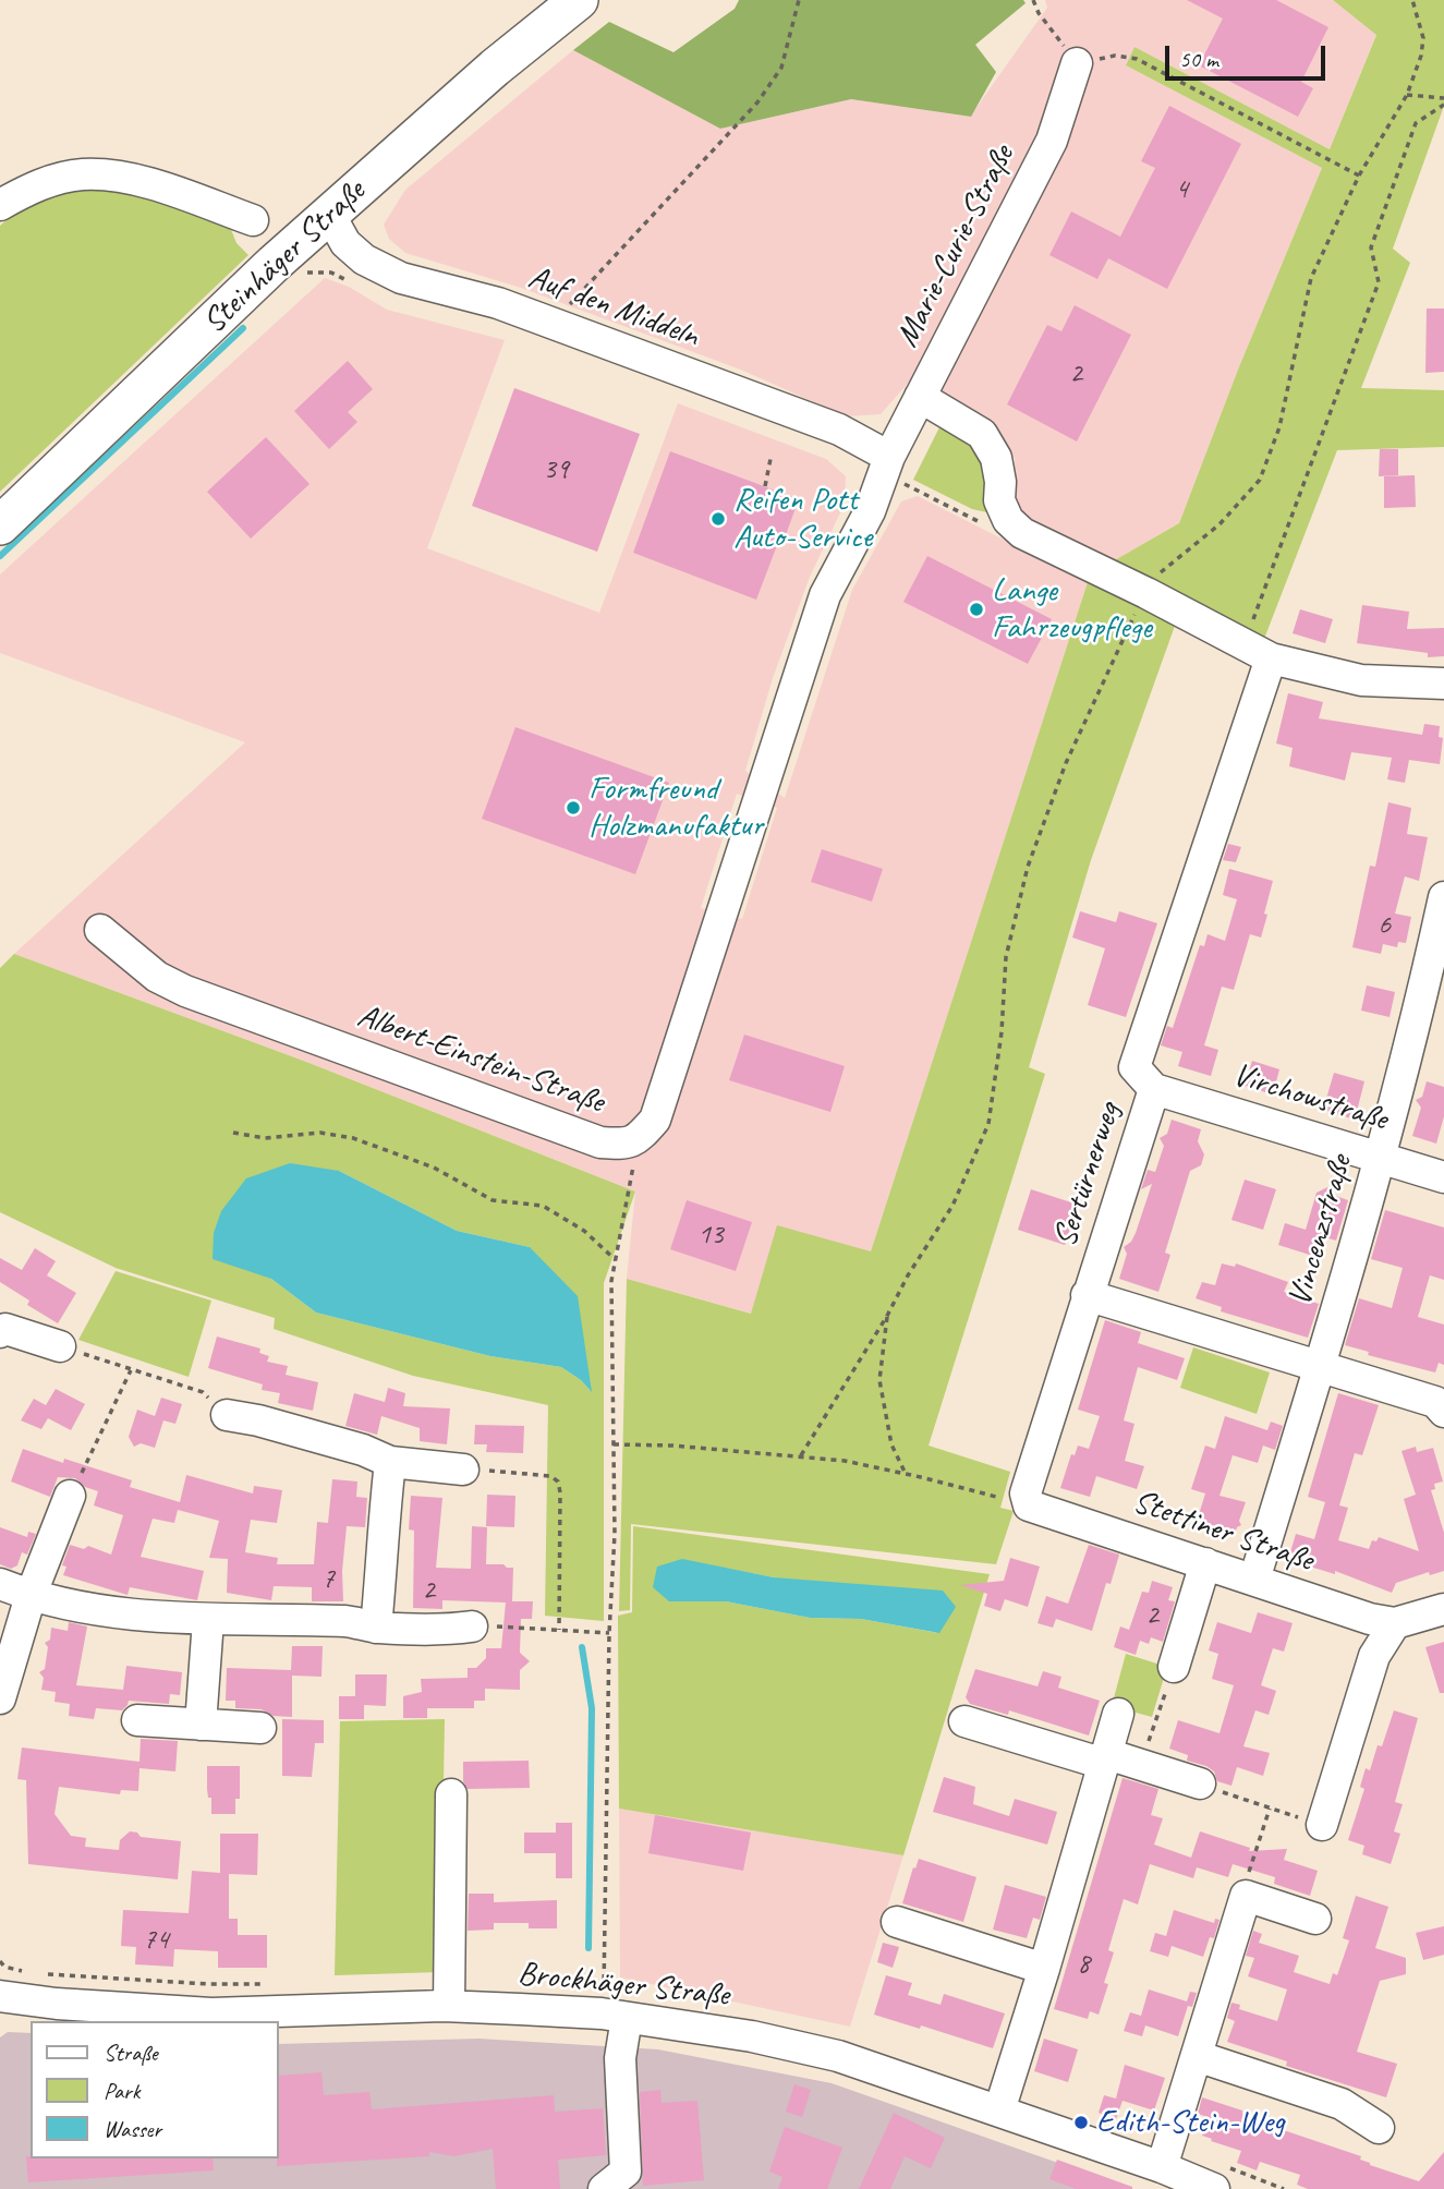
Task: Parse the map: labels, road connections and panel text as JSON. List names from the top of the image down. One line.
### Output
{"streets":{"main road":["Steinhäger Straße"],"street":["Marie-Curie-Straße","Auf den Middeln","Albert-Einstein-Straße","Virchowstraße","Sertürnerweg","Vincenzstraße","Stettiner Straße","Brockhäger Straße"]},"crossings":[["Marie-Curie-Straße","Auf den Middeln"],["Marie-Curie-Straße","Albert-Einstein-Straße"],["Steinhäger Straße","Auf den Middeln"],["Auf den Middeln","Albert-Einstein-Straße"],["Virchowstraße","Sertürnerweg"],["Virchowstraße","Vincenzstraße"],["Sertürnerweg","Stettiner Straße"],["Vincenzstraße","Stettiner Straße"]],"places":["Reifen Pott Auto-Service","Lange Fahrzeugpflege","Formfreund Holzmanufaktur","Edith-Stein-Weg"],"house_numbers":["4","2","39","6","13","7","2","2","74","8"],"legend":["Straße","Park","Wasser"],"scale_bar":"50 m"}
